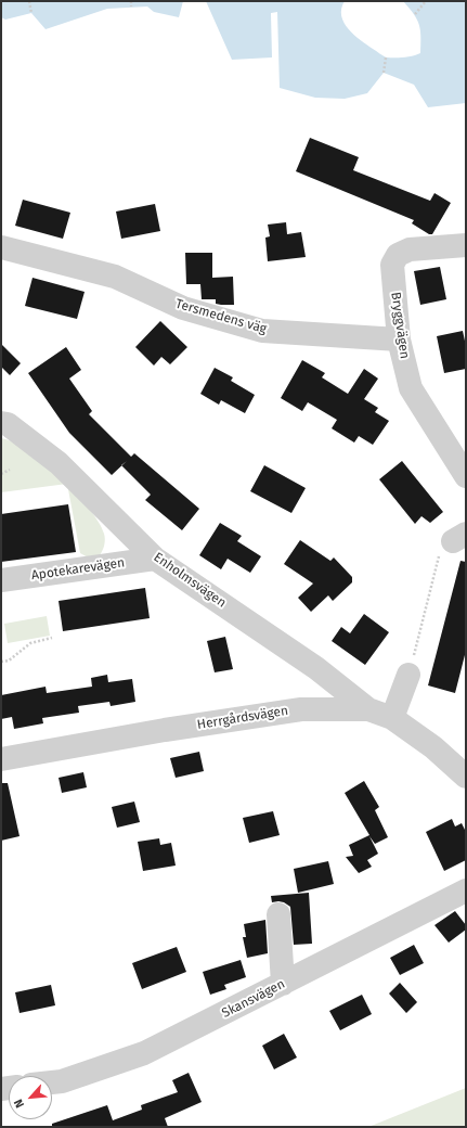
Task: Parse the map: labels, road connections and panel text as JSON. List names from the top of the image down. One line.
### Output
{"streets":{"street":["Tersmedens väg","Bryggvägen","Apotekarevägen","Enholmsvägen","Herrgårdsvägen","Skansvägen"]},"crossings":[["Tersmedens väg","Bryggvägen"],["Apotekarevägen","Enholmsvägen"],["Enholmsvägen","Herrgårdsvägen"]],"north":"bottom left"}
